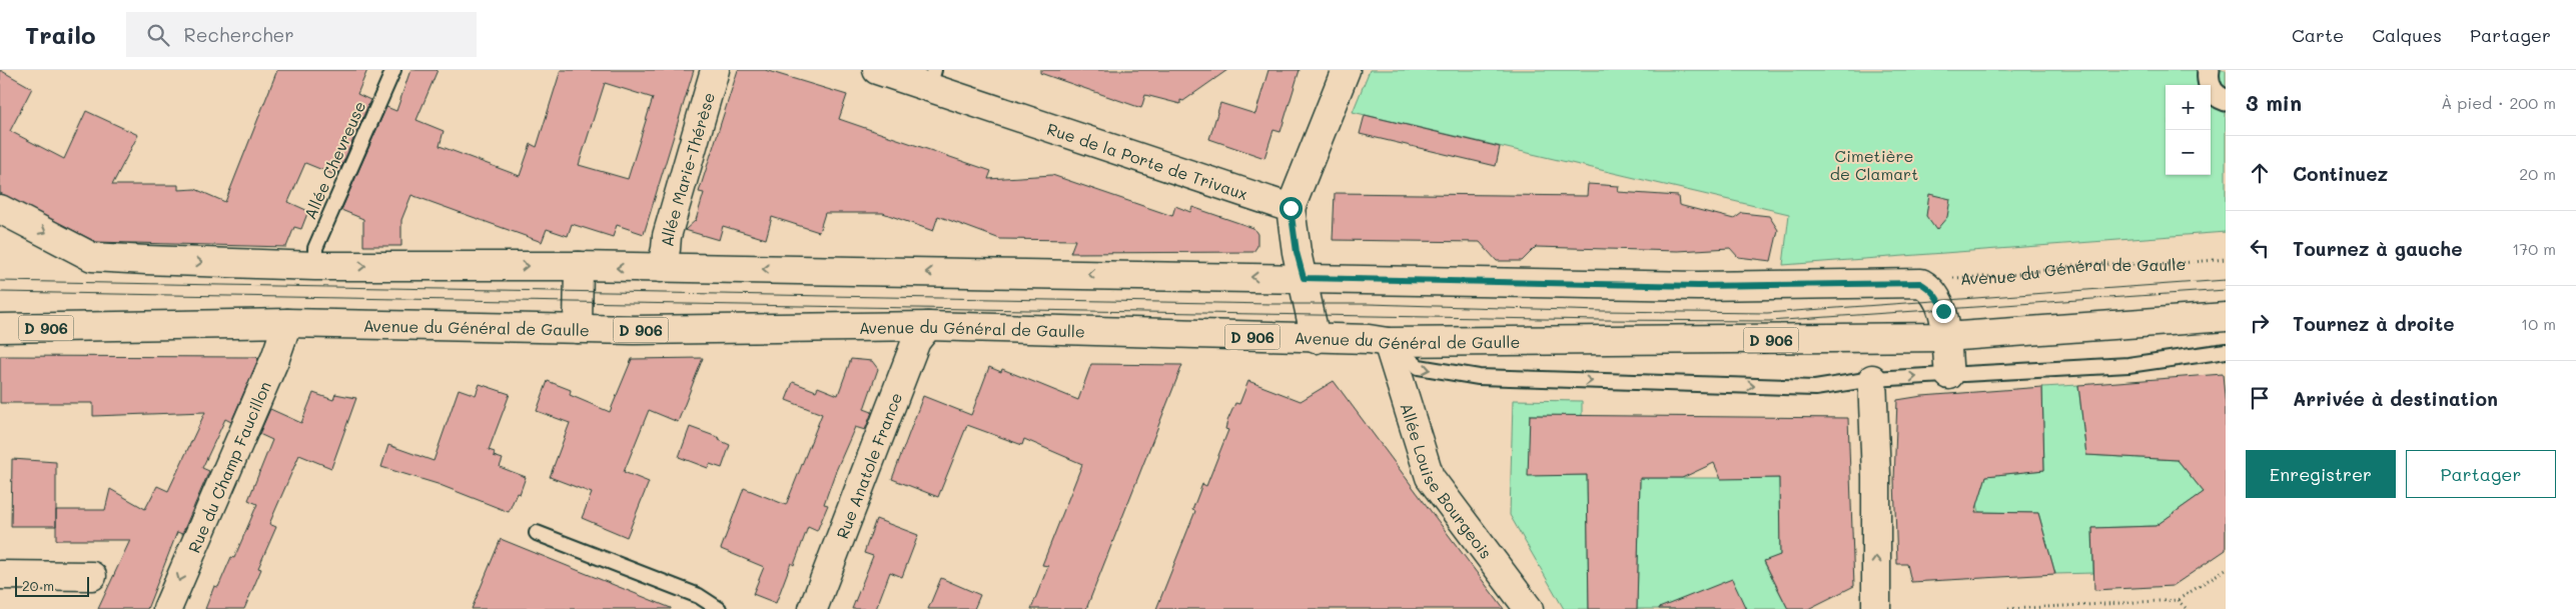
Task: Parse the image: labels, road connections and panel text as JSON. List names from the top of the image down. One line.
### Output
{"streets":{"street":["Rue de la Porte de Trivaux","Allée Marie-Thérèse","Avenue du Général de Gaulle","D 906","Rue Anatole France","Rue du Champ Faucillon","Allée Louise Bourgeois"],"lane":["Allée Chevreuse"]},"crossings":[["Avenue du Général de Gaulle","Rue Anatole France"],["Avenue du Général de Gaulle","Rue du Champ Faucillon"],["Avenue du Général de Gaulle","Allée Louise Bourgeois"]],"one_way":["Rue du Champ Faucillon"],"parks":["Cimetière de Clamart"],"scale_bar":"20 m","page":{"header":"Trailo","search":"Rechercher","nav":["Carte","Calques","Partager"],"heading":["3 min","À pied · 200 m"],"map_buttons":["+","−"],"list":[["Continuez","20 m"],["Tournez à gauche","170 m"],["Tournez à droite","10 m"],"Arrivée à destination"],"buttons":["Enregistrer","Partager"],"scale":"20 m"}}
